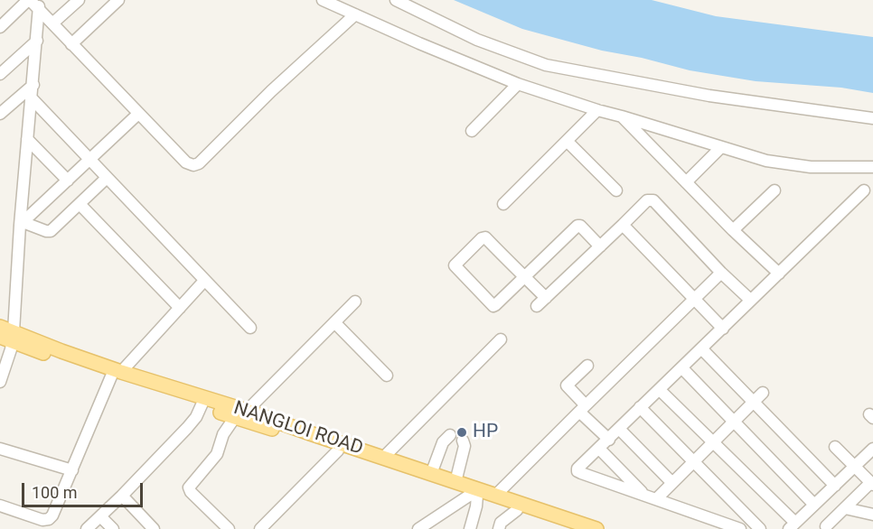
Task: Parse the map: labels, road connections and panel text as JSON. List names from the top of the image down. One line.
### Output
{"streets":{"main road":["NANGLOI ROAD"]},"places":["HP"],"scale_bar":"100 m"}
